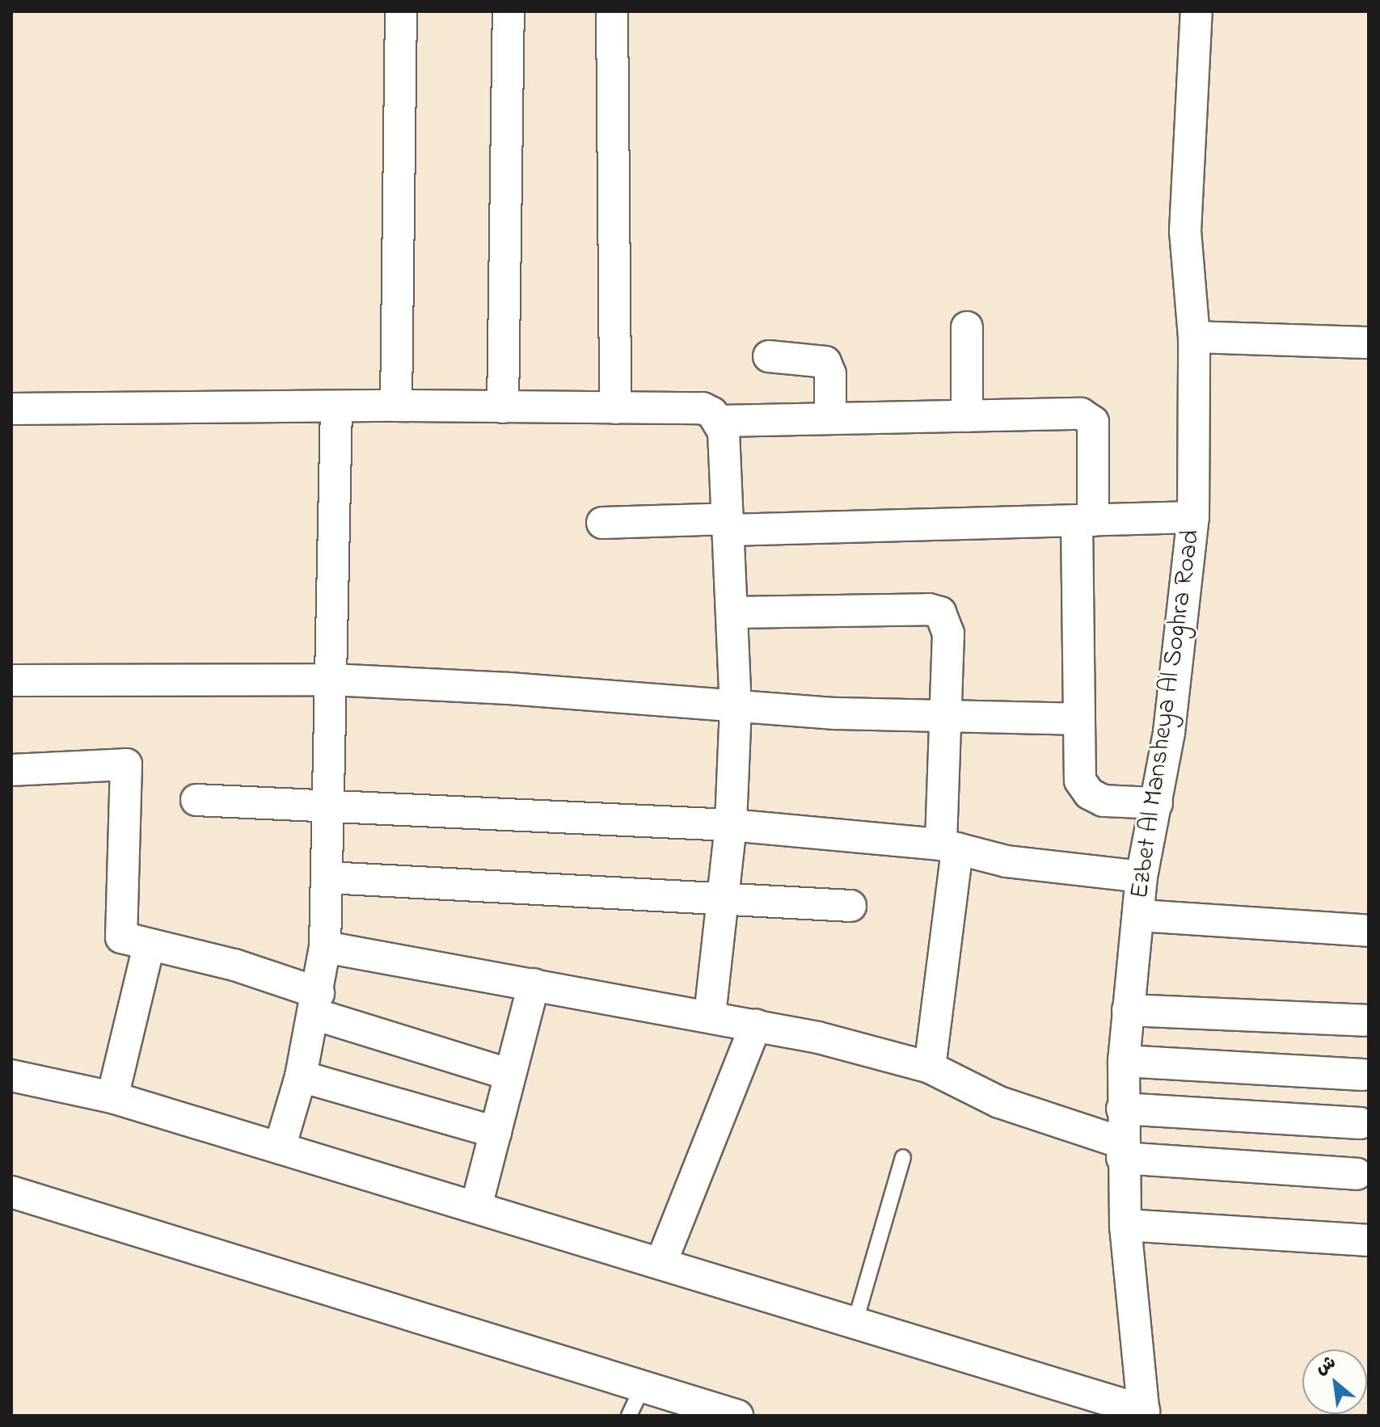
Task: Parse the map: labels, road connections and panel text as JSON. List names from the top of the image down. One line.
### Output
{"streets":{"street":["Ezbet Al Mansheya Al Soghra Road"]},"north":"top left"}
